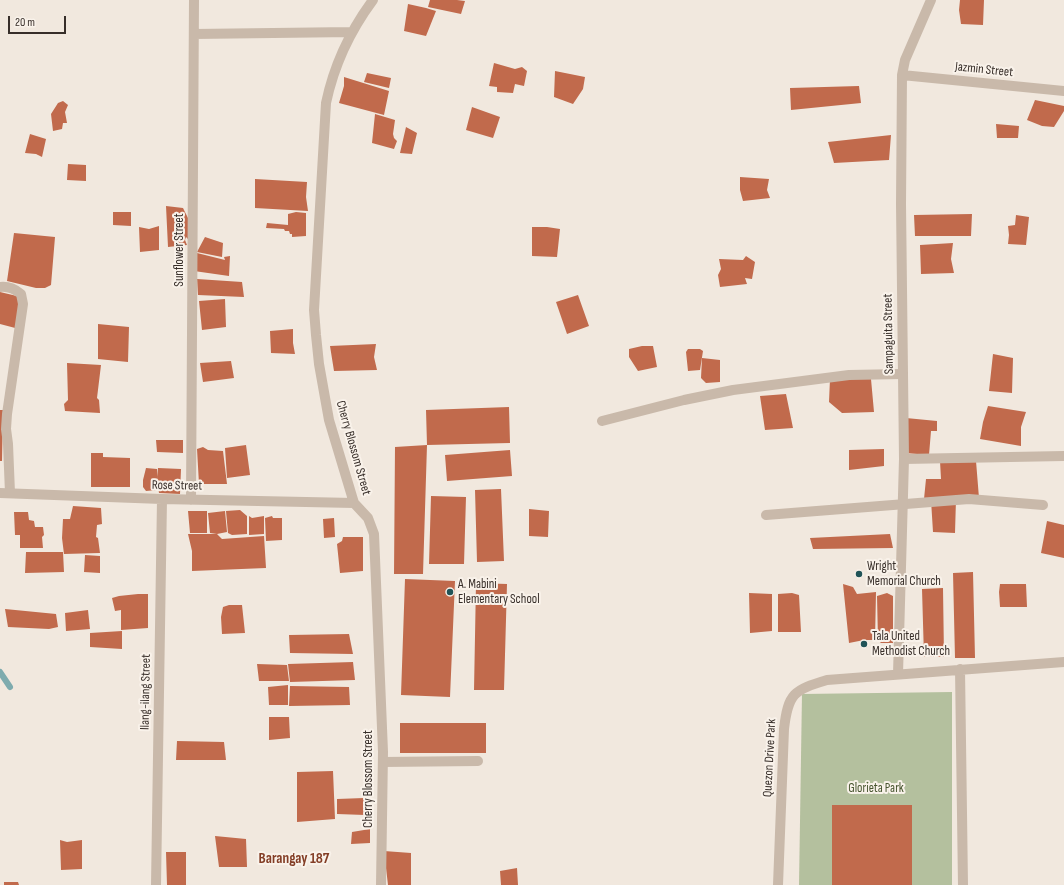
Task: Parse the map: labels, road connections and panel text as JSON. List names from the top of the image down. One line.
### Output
{"streets":{"street":["Jazmin Street","Sunflower Street","Sampaguita Street","Cherry Blossom Street","Rose Street","Ilang-ilang Street","Quezon Drive Park"]},"crossings":[["Jazmin Street","Sampaguita Street"],["Sunflower Street","Rose Street"],["Sampaguita Street","Quezon Drive Park"],["Cherry Blossom Street","Rose Street"],["Rose Street","Ilang-ilang Street"]],"districts":["Barangay 187"],"parks":["Glorieta Park"],"places":["Wright Memorial Church","A. Mabini Elementary School","Tala United Methodist Church"],"scale_bar":"20 m"}
